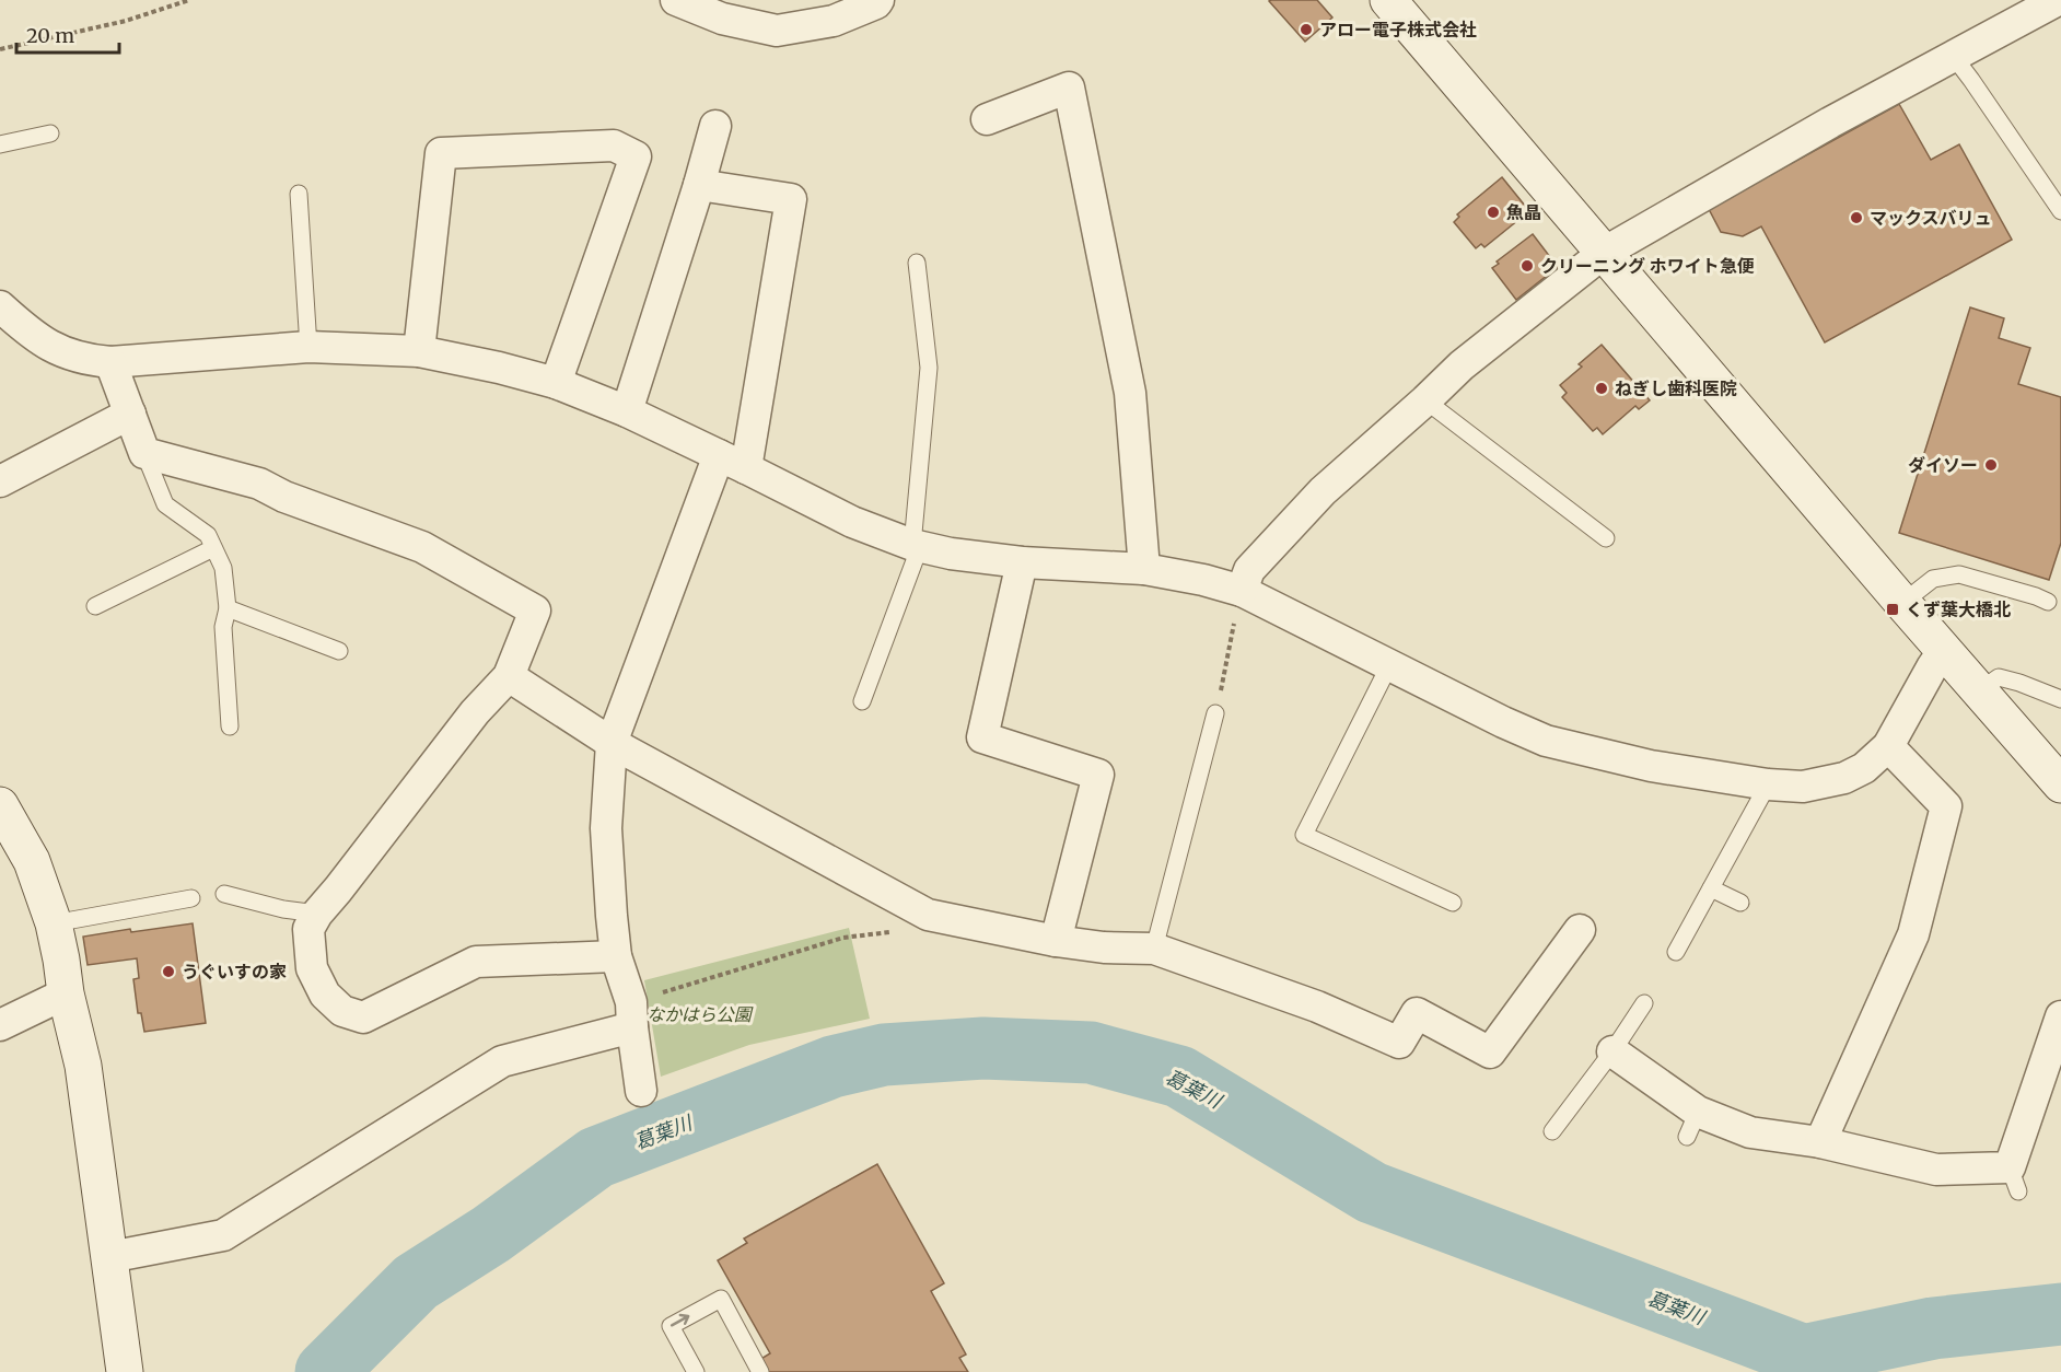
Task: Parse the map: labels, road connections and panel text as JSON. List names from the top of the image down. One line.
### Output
{"water":["葛葉川"],"parks":["なかはら公園"],"places":{"other":["アロー電子株式会社","魚晶","マックスバリュ","クリーニング ホワイト急便","ねぎし歯科医院","ダイソー","うぐいすの家"],"transit":["くず葉大橋北"]},"scale_bar":"20 m"}
